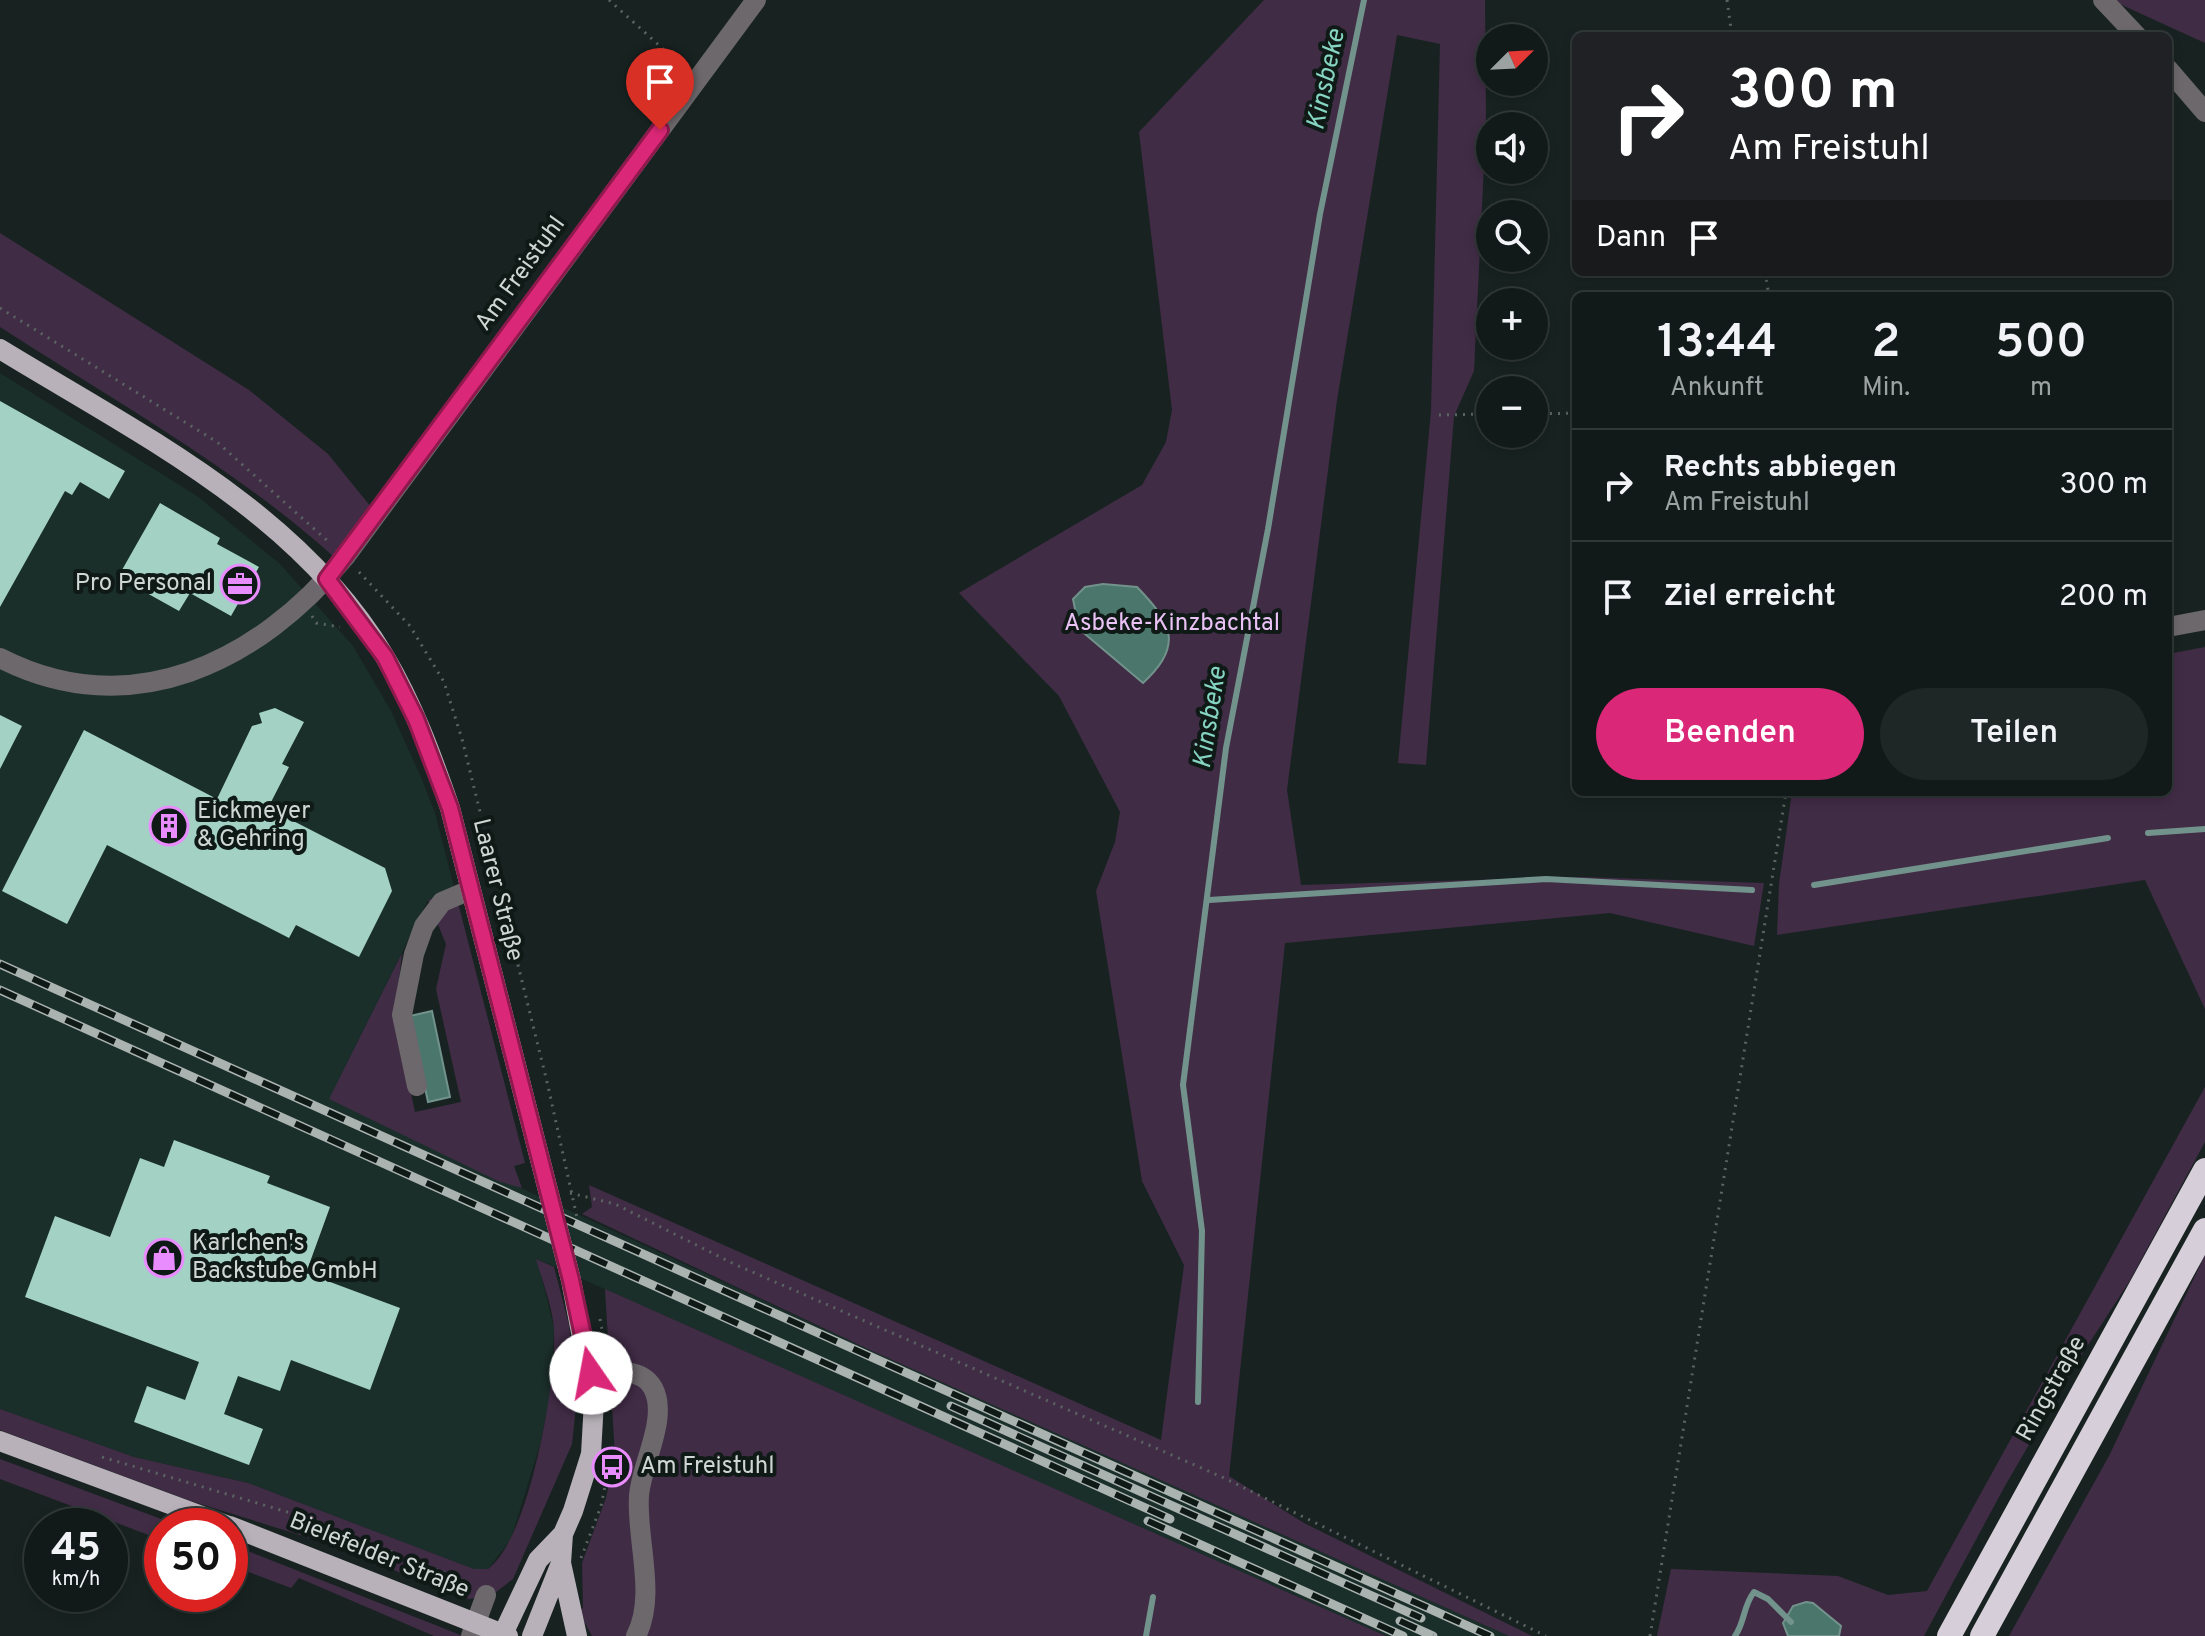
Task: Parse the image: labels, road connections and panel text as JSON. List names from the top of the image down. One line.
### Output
{"streets":{"highway":["Ringstraße"],"main road":["Laarer Straße","Bielefelder Straße"],"street":["Am Freistuhl"]},"crossings":[["Am Freistuhl","Laarer Straße"],["Laarer Straße","Bielefelder Straße"]],"water":["Kinsbeke"],"parks":["Asbeke-Kinzbachtal"],"places":{"office":["Pro Personal"],"building":["Eickmeyer & Gehring"],"shop":["Karlchen's Backstube GmbH"],"bus stop":["Am Freistuhl"]},"north":"top right","page":{"map_buttons":["+","−"],"turn":["300 m","Am Freistuhl"],"then":"Dann","eta":["13:44","Ankunft","2","Min.","500","m"],"list":[{"name":"Rechts abbiegen","note":"Am Freistuhl","value":"300 m"},{"name":"Ziel erreicht","value":"200 m"}],"buttons":["Beenden","Teilen"],"speed":"45 km/h","limit":"50"}}
